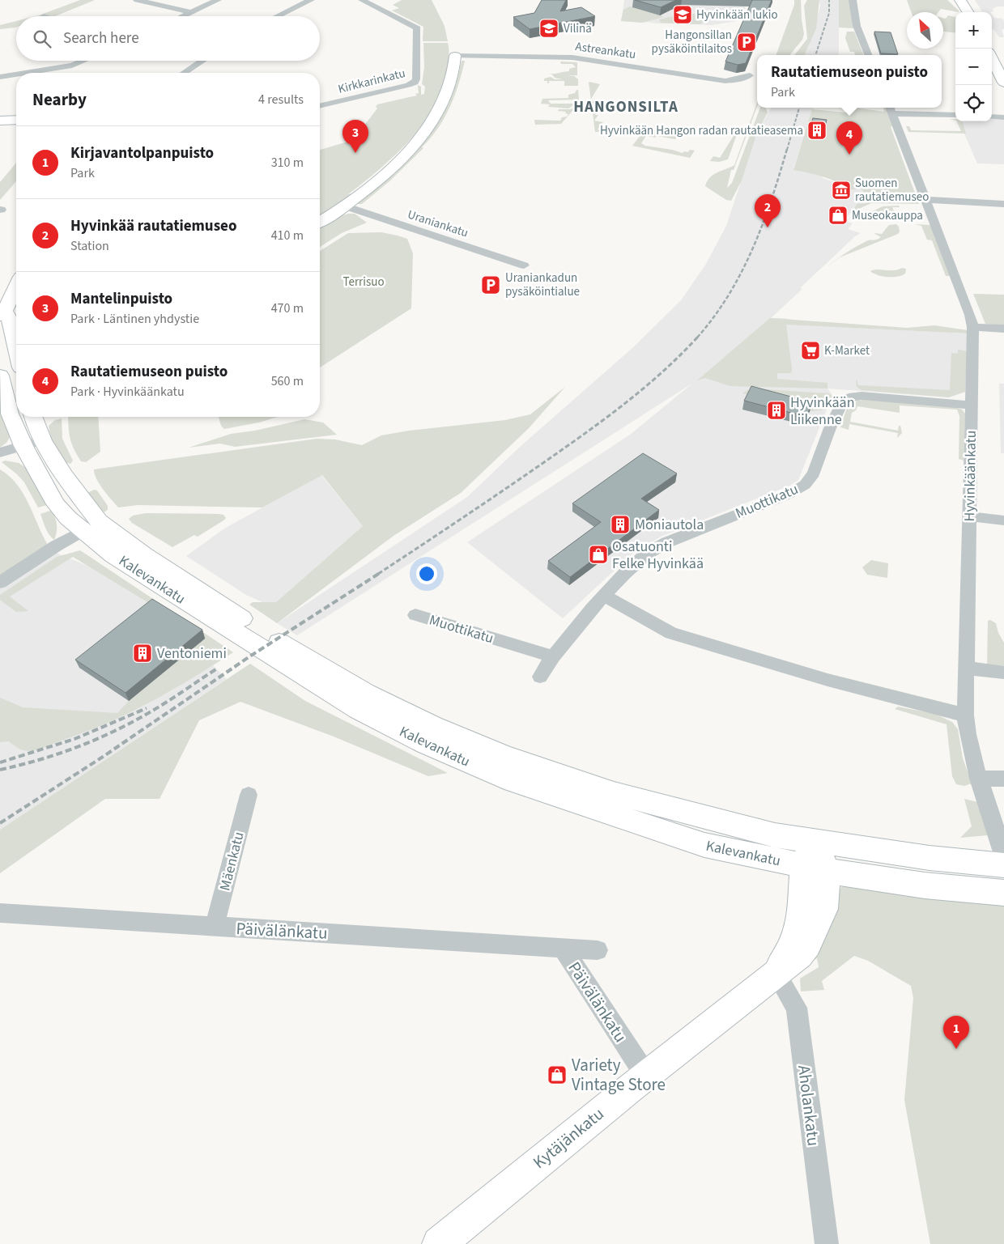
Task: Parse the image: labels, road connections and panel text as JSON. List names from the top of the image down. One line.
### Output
{"streets":{"main road":["Kalevankatu","Kytäjänkatu"],"street":["Astreankatu","Kirkkarinkatu","Uraniankatu","Hyvinkäänkatu","Muottikatu","Mäenkatu","Päivälänkatu","Aholankatu"]},"crossings":[["Hyvinkäänkatu","Muottikatu"],["Kalevankatu","Kytäjänkatu"],["Mäenkatu","Päivälänkatu"],["Päivälänkatu","Kytäjänkatu"],["Aholankatu","Kytäjänkatu"]],"districts":["HANGONSILTA"],"parks":["Terrisuo"],"places":{"school or university":["Hyvinkään lukio","Vilinä"],"parking":["Hangonsillan pysäköintilaitos","Uraniankadun pysäköintialue"],"building":["Hyvinkään Hangon radan rautatieasema","Hyvinkään Liikenne","Moniautola","Ventoniemi"],"museum":["Suomen rautatiemuseo"],"shop":["Museokauppa","Osatuonti Felke Hyvinkää","Variety Vintage Store"],"supermarket":["K-Market"]},"north":"top left","page":{"map_buttons":["+","−"],"search":"Search here","popup":["Rautatiemuseon puisto","Park"],"heading":["Nearby","4 results"],"pins":["3","4","2","1"],"list":[{"mark":"1","name":"Kirjavantolpanpuisto","note":"Park","value":"310 m"},{"mark":"2","name":"Hyvinkää rautatiemuseo","note":"Station","value":"410 m"},{"mark":"3","name":"Mantelinpuisto","note":"Park · Läntinen yhdystie","value":"470 m"},{"mark":"4","name":"Rautatiemuseon puisto","note":"Park · Hyvinkäänkatu","value":"560 m"}]}}
